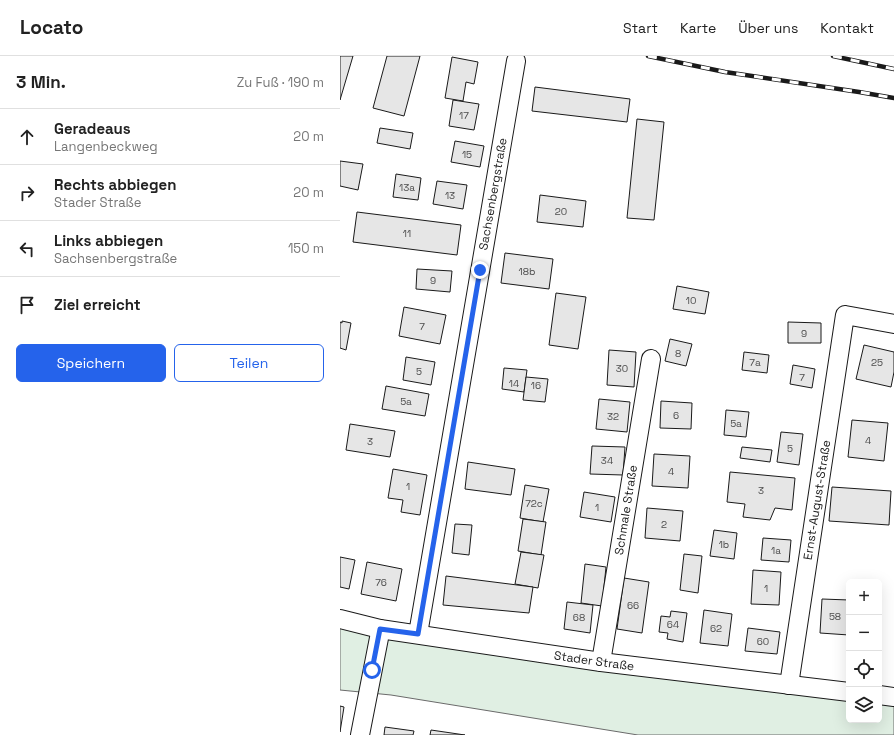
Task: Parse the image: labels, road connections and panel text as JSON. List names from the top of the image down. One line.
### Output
{"streets":{"street":["Sachsenbergstraße","Ernst-August-Straße","Schmale Straße","Stader Straße"]},"crossings":[["Sachsenbergstraße","Stader Straße"],["Ernst-August-Straße","Stader Straße"],["Schmale Straße","Stader Straße"]],"house_numbers":["17","15","13a","13","20","11","18b","9","10","7","9","8","7a","25","30","5","7","14","16","5a","6","32","5a","4","3","5","34","4","1","3","72c","1","2","1b","1a","76","1","66","58","68","64","62","60"],"page":{"header":"Locato","nav":["Start","Karte","Über uns","Kontakt"],"heading":["3 Min.","Zu Fuß · 190 m"],"list":[["Geradeaus","Langenbeckweg","20 m"],["Rechts abbiegen","Stader Straße","20 m"],["Links abbiegen","Sachsenbergstraße","150 m"],"Ziel erreicht"],"buttons":["Speichern","Teilen"],"map_buttons":["+","−"]}}
